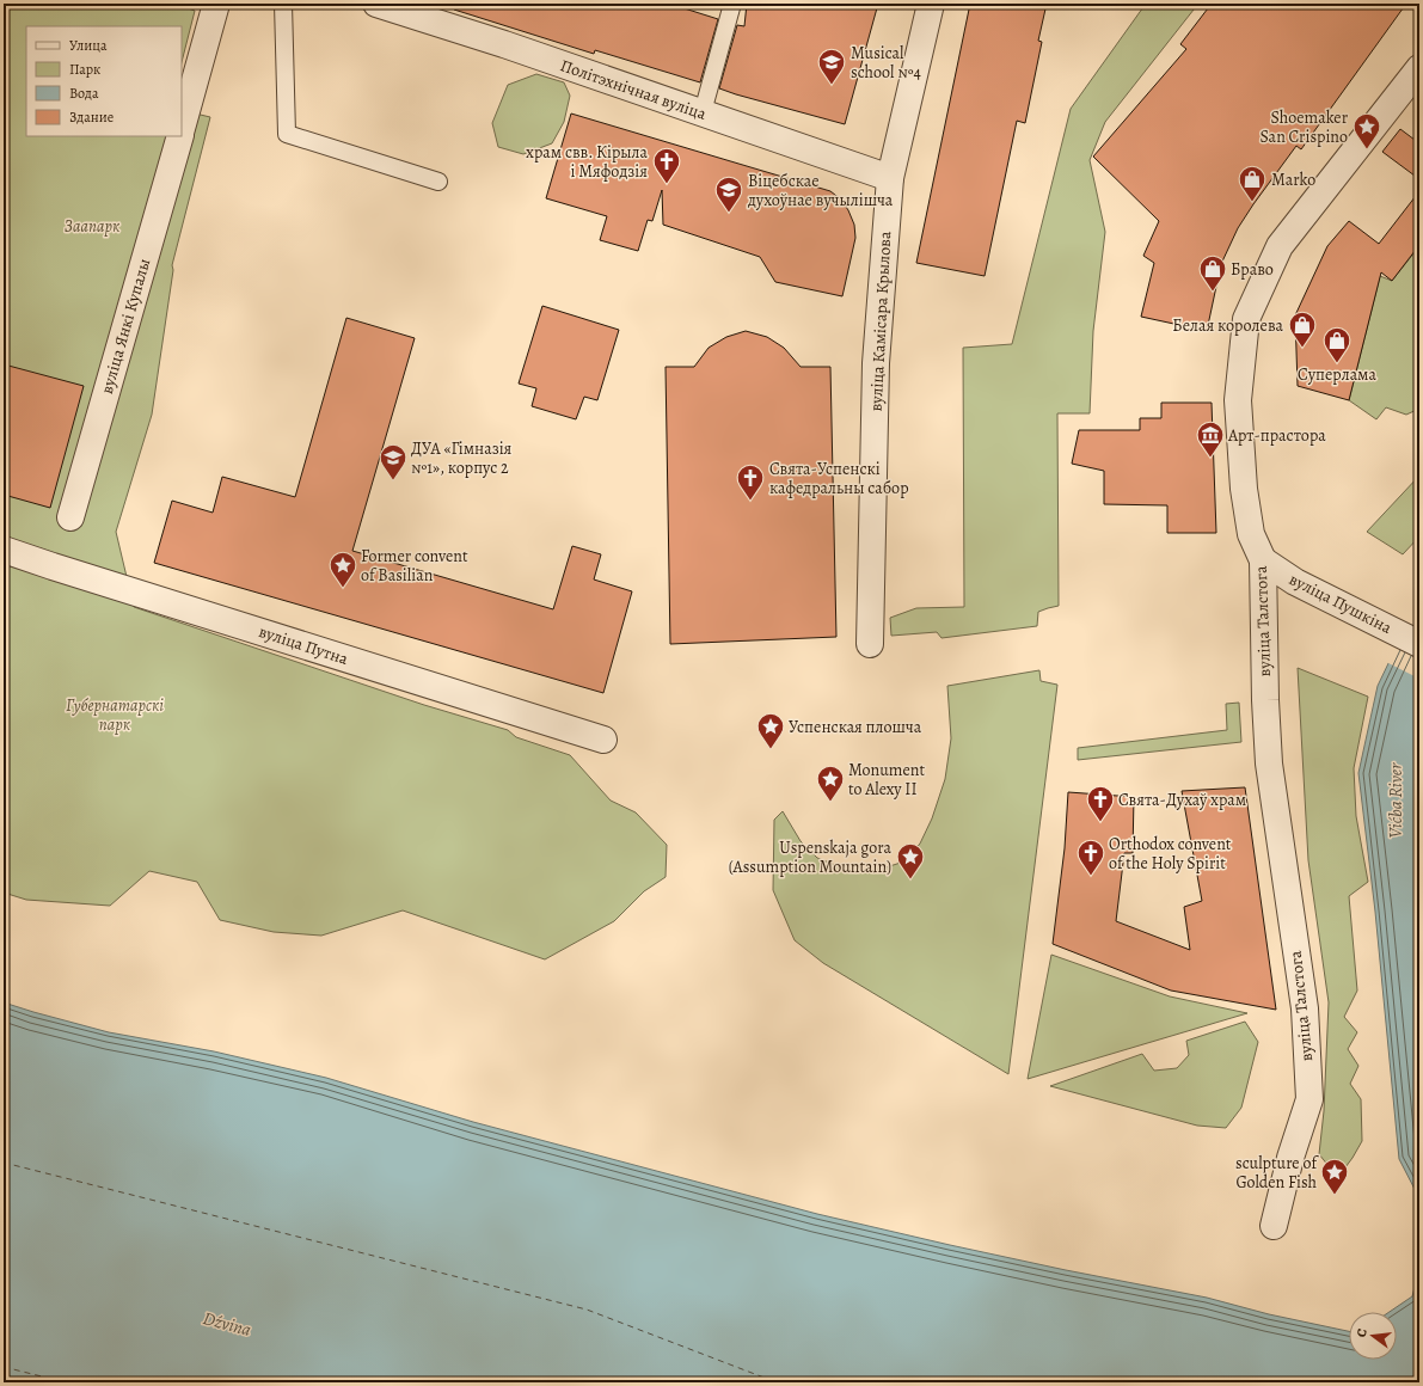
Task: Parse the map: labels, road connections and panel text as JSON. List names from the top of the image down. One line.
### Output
{"streets":{"street":["Політэхнічная вуліца","вуліца Камісара Крылова","вуліца Янкі Купалы","вуліца Пушкіна","вуліца Талстога","вуліца Путна"]},"crossings":[["Політэхнічная вуліца","вуліца Камісара Крылова"],["вуліца Пушкіна","вуліца Талстога"]],"water":["Vićba River","Dźvina"],"parks":["Заапарк","Губернатарскі парк"],"places":{"school or university":["Musical school №4","Віцебскае духоўнае вучылішча","ДУА «Гімназія №1», корпус 2"],"place":["Shoemaker San Crispino","Former convent of Basilian","Успенская плошча","Monument to Alexy II","Uspenskaja gora (Assumption Mountain)","sculpture of Golden Fish"],"church":["храм свв. Кірыла і Мяфодзія","Свята-Успенскі кафедральны сабор","Свята-Духаў храм","Orthodox convent of the Holy Spirit"],"shop":["Marko","Браво","Белая королева","Суперлама"],"museum":["Арт-прастора"]},"legend":["Улица","Парк","Вода","Здание"],"north":"left"}
